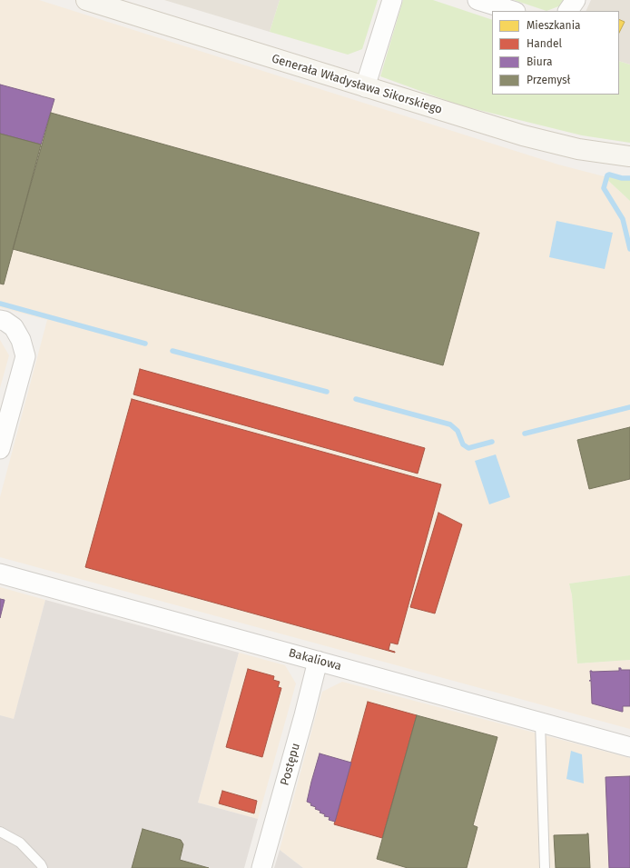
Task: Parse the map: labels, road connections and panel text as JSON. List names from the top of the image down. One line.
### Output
{"streets":{"main road":["Generała Władysława Sikorskiego"],"street":["Bakaliowa","Postępu"]},"crossings":[["Bakaliowa","Postępu"]],"legend":["Mieszkania","Handel","Biura","Przemysł"]}
